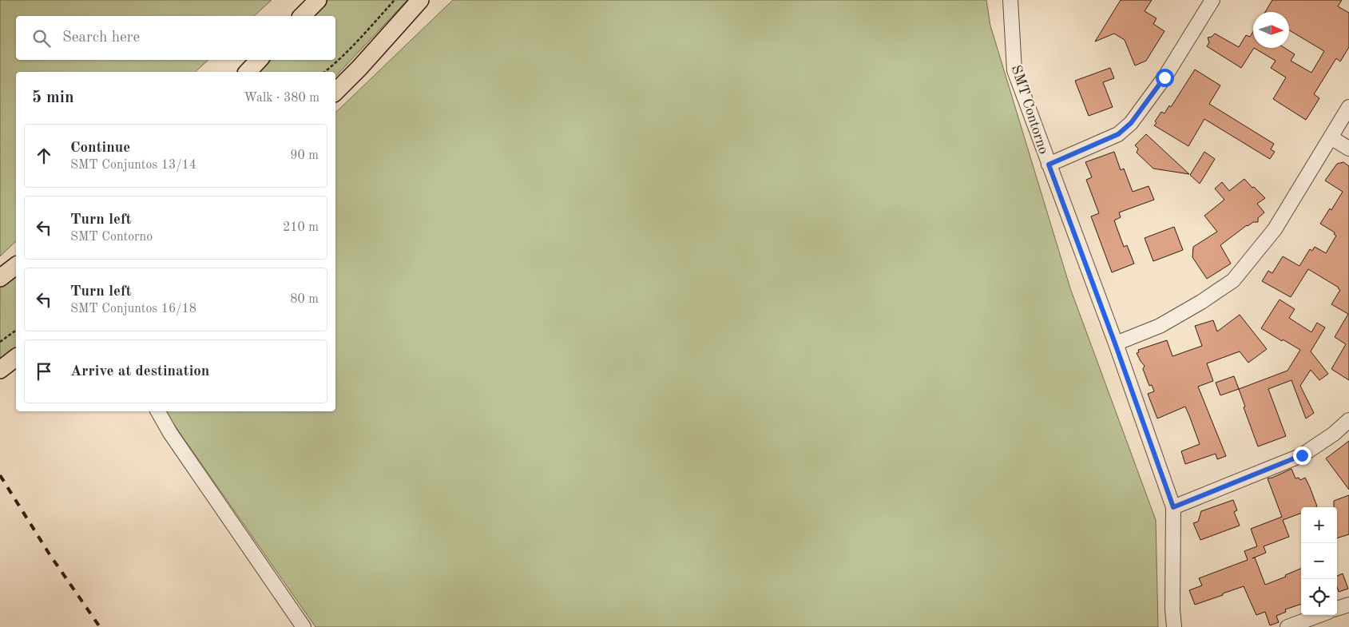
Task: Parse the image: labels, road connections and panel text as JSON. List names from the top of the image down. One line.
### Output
{"streets":{"street":["SMT Contorno"]},"north":"right","page":{"search":"Search here","heading":["5 min","Walk · 380 m"],"list":[["Continue","SMT Conjuntos 13/14","90 m"],["Turn left","SMT Contorno","210 m"],["Turn left","SMT Conjuntos 16/18","80 m"],"Arrive at destination"],"map_buttons":["+","−"]}}
